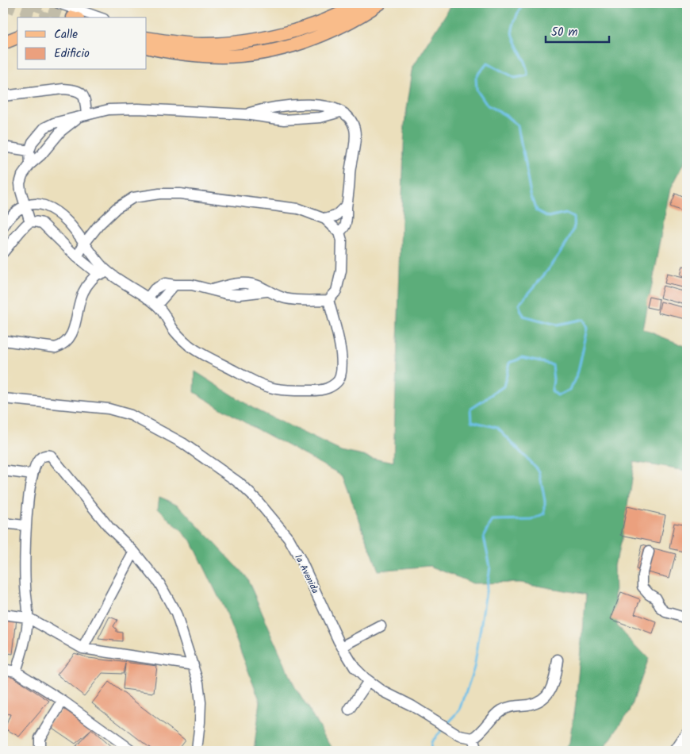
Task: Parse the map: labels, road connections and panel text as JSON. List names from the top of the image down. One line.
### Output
{"streets":{"street":["1a Avenida"]},"legend":["Calle","Edificio"],"scale_bar":"50 m"}
